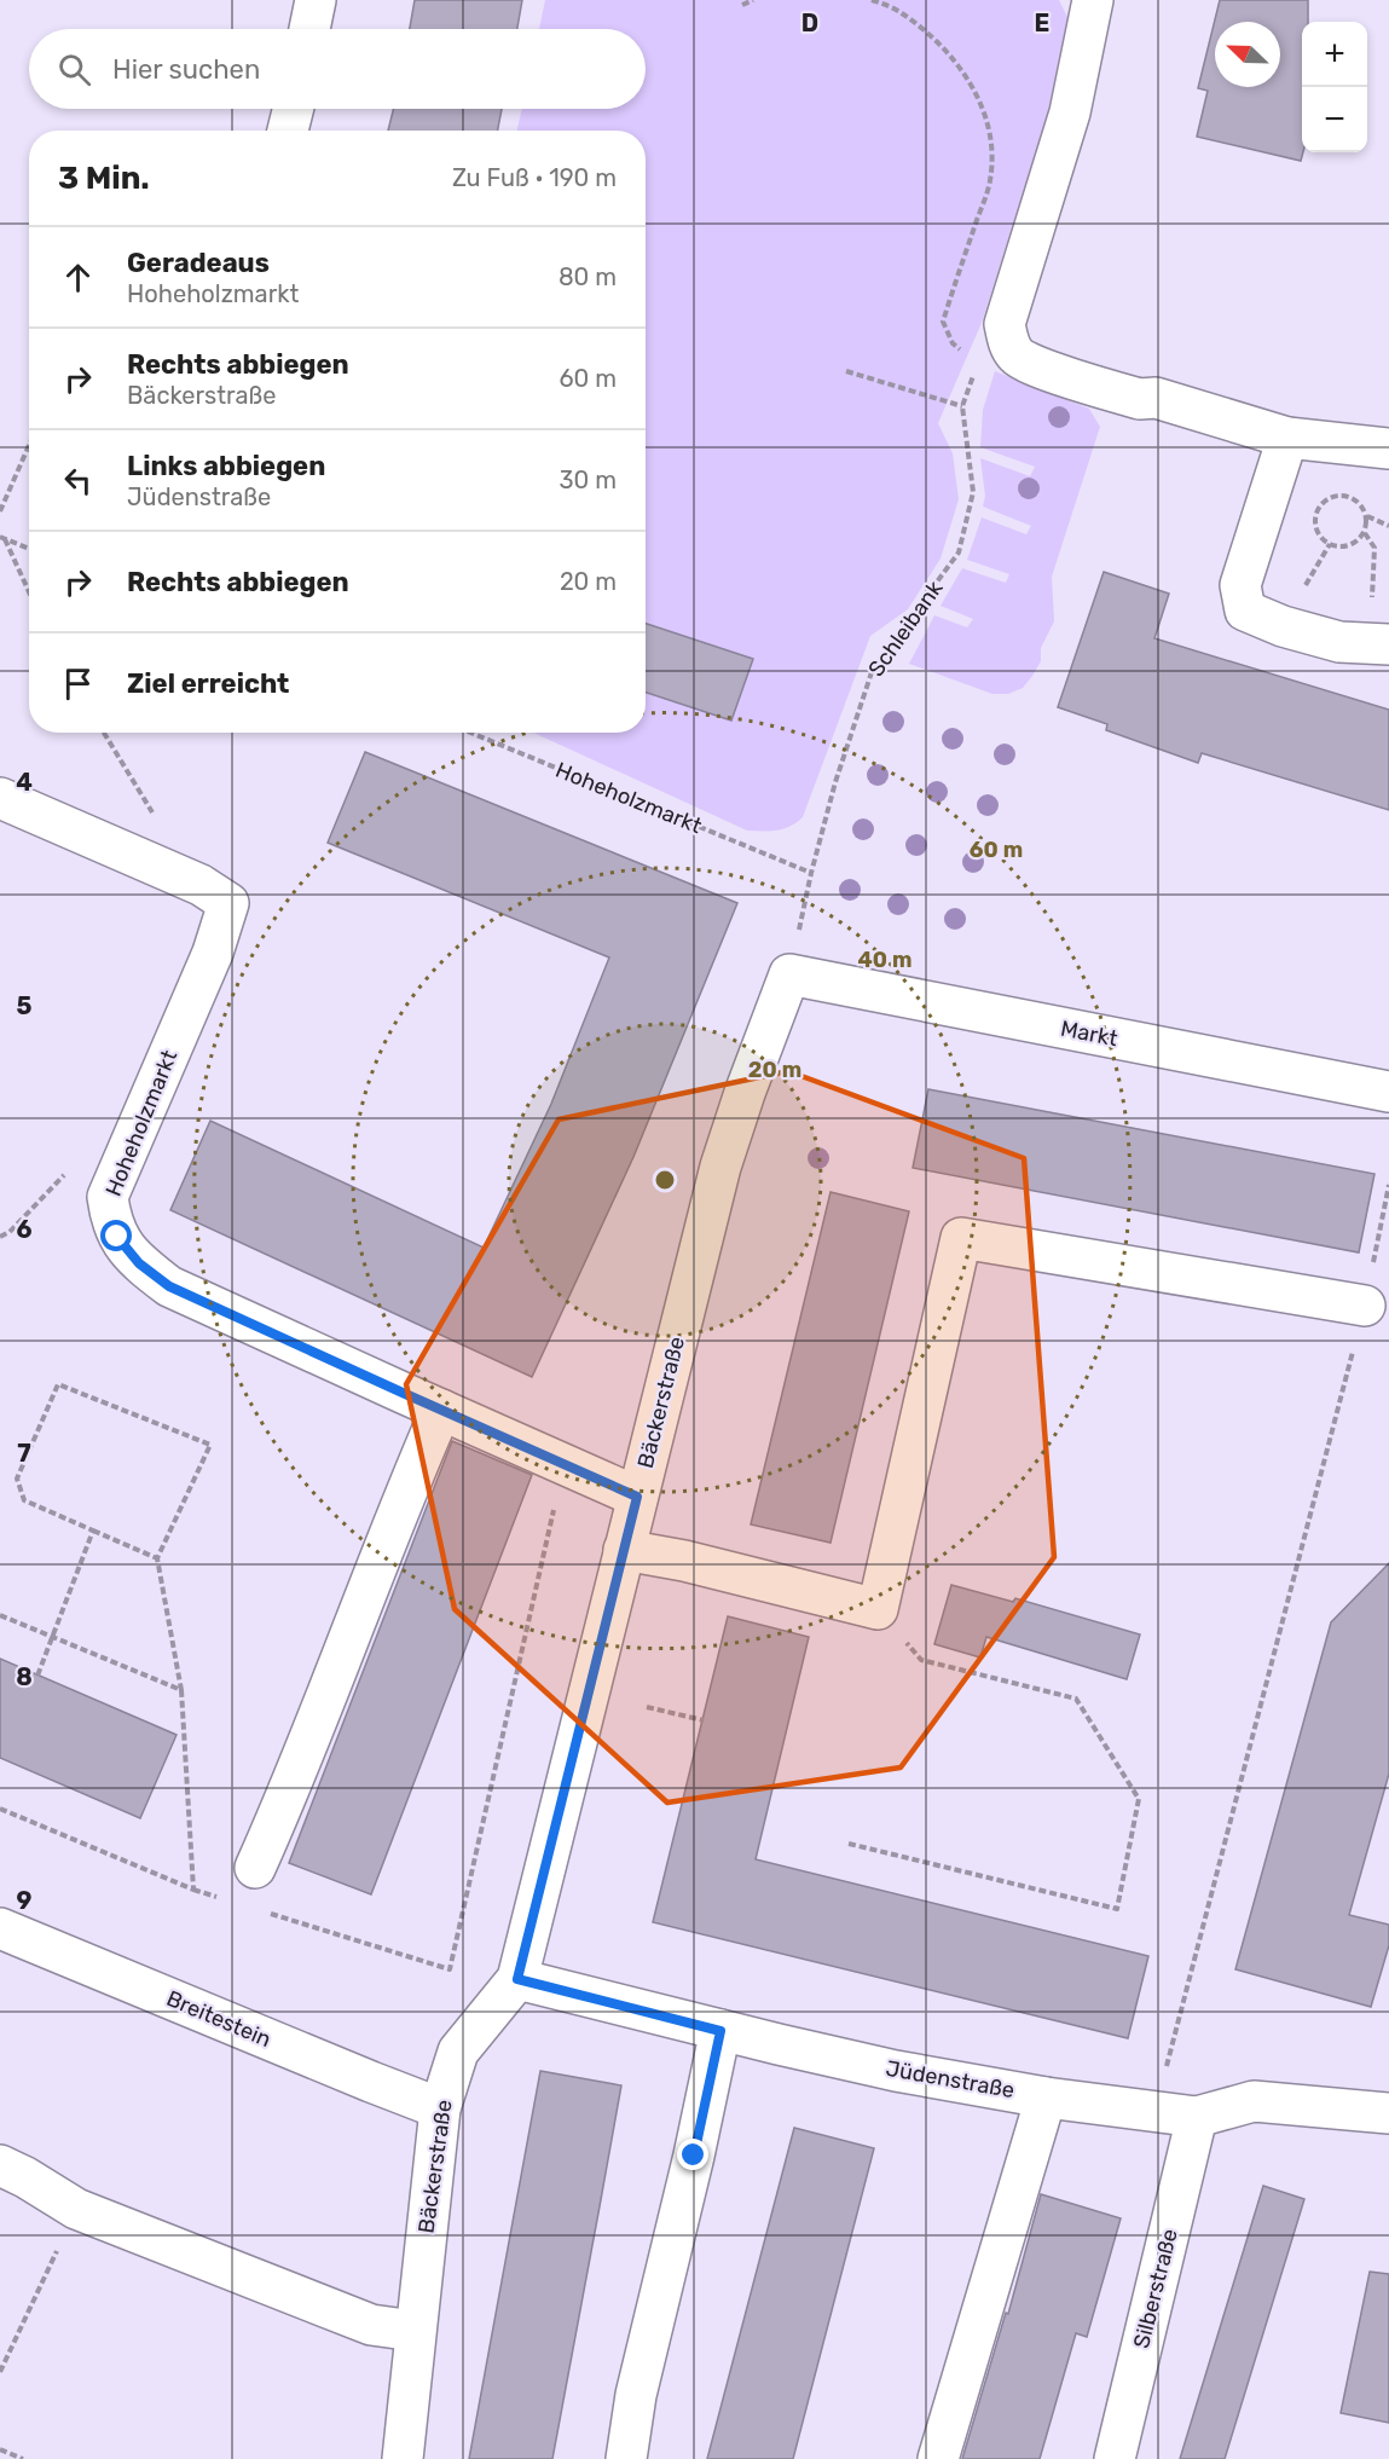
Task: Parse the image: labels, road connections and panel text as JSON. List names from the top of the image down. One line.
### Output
{"streets":{"street":["Hoheholzmarkt","Markt","Bäckerstraße","Breitestein","Jüdenstraße","Silberstraße"],"path":["Schleibank"]},"crossings":[["Schleibank","Hoheholzmarkt"],["Schleibank","Markt"],["Schleibank","Bäckerstraße"],["Hoheholzmarkt","Bäckerstraße"],["Markt","Bäckerstraße"],["Bäckerstraße","Breitestein"],["Bäckerstraße","Jüdenstraße"],["Jüdenstraße","Silberstraße"]],"north":"top left","page":{"map_buttons":["+","−"],"search":"Hier suchen","heading":["3 Min.","Zu Fuß · 190 m"],"list":[["Geradeaus","Hoheholzmarkt","80 m"],["Rechts abbiegen","Bäckerstraße","60 m"],["Links abbiegen","Jüdenstraße","30 m"],["Rechts abbiegen","20 m"],"Ziel erreicht"]},"grid":{"columns":["D","E"],"rows":["4","5","6","7","8","9"]},"rings":["60 m","40 m","20 m"]}
